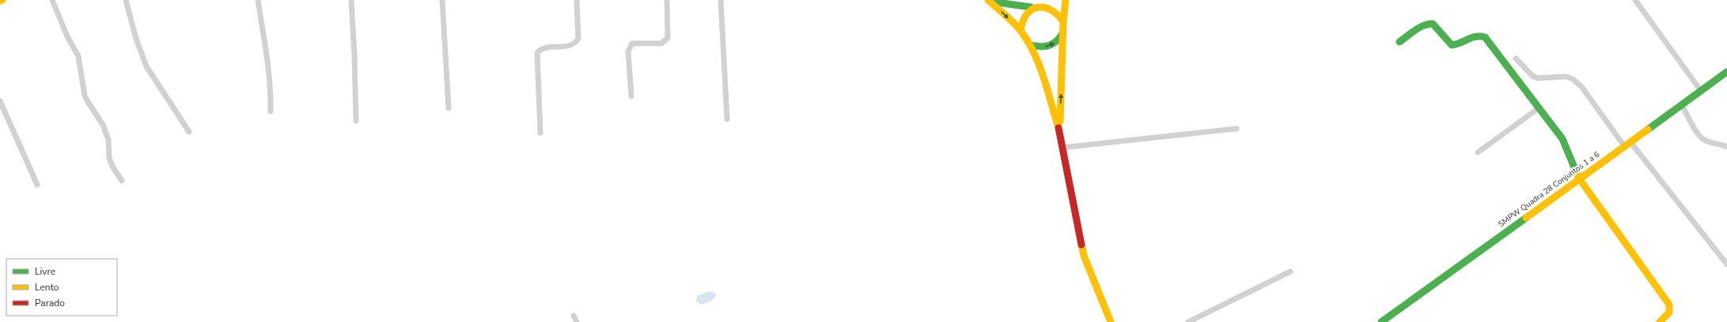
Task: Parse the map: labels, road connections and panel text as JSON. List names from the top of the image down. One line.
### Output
{"streets":{"street":["SMPW Quadra 28 Conjuntos 1 a 6"]},"legend":["Livre","Lento","Parado"]}
